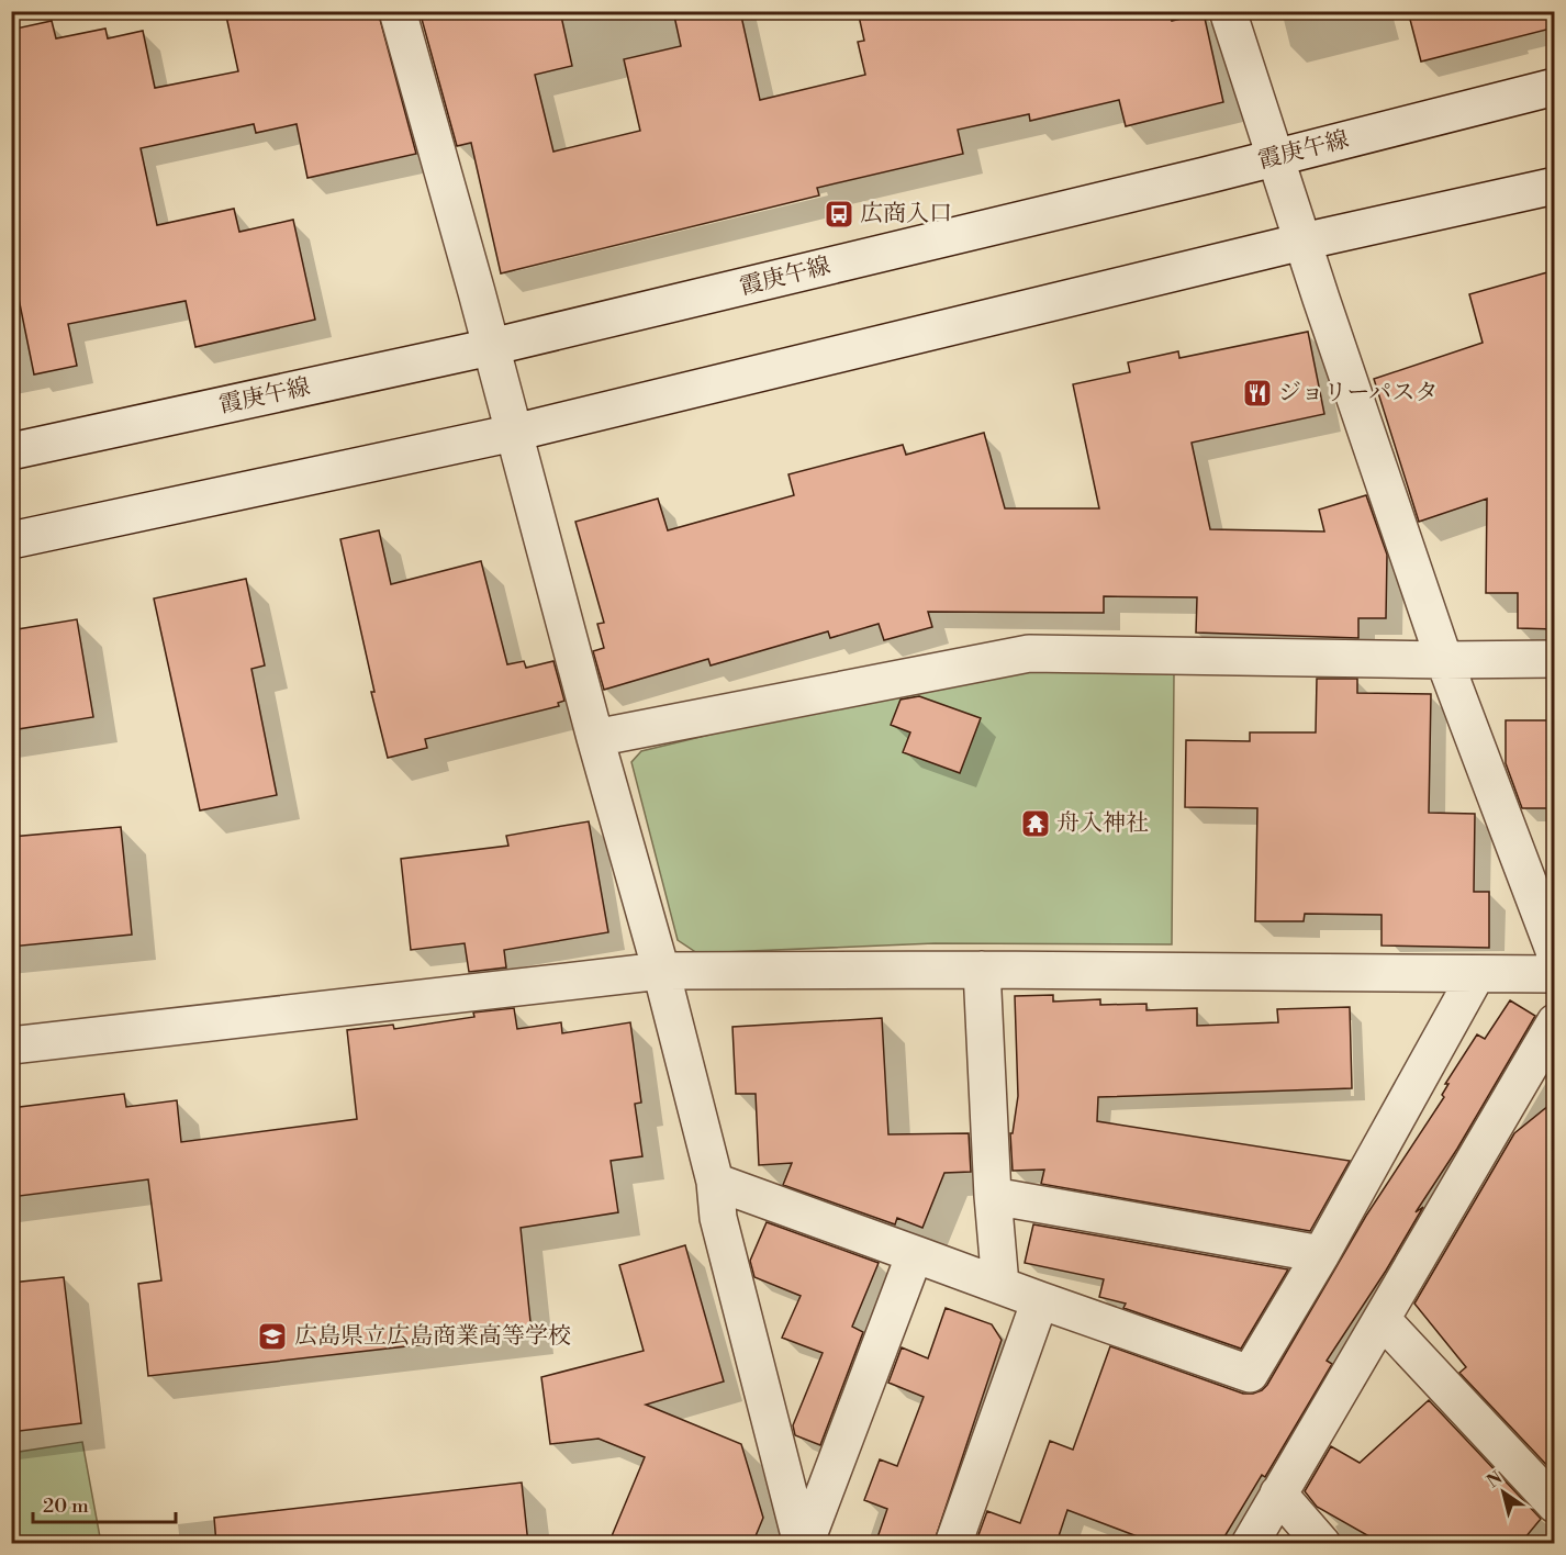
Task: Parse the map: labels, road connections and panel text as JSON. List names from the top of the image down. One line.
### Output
{"streets":{"street":["霞庚午線"]},"places":{"bus stop":["広商入口"],"restaurant":["ジョリーパスタ"],"temple":["舟入神社"],"school or university":["広島県立広島商業高等学校"]},"scale_bar":"20 m","north":"top left"}
